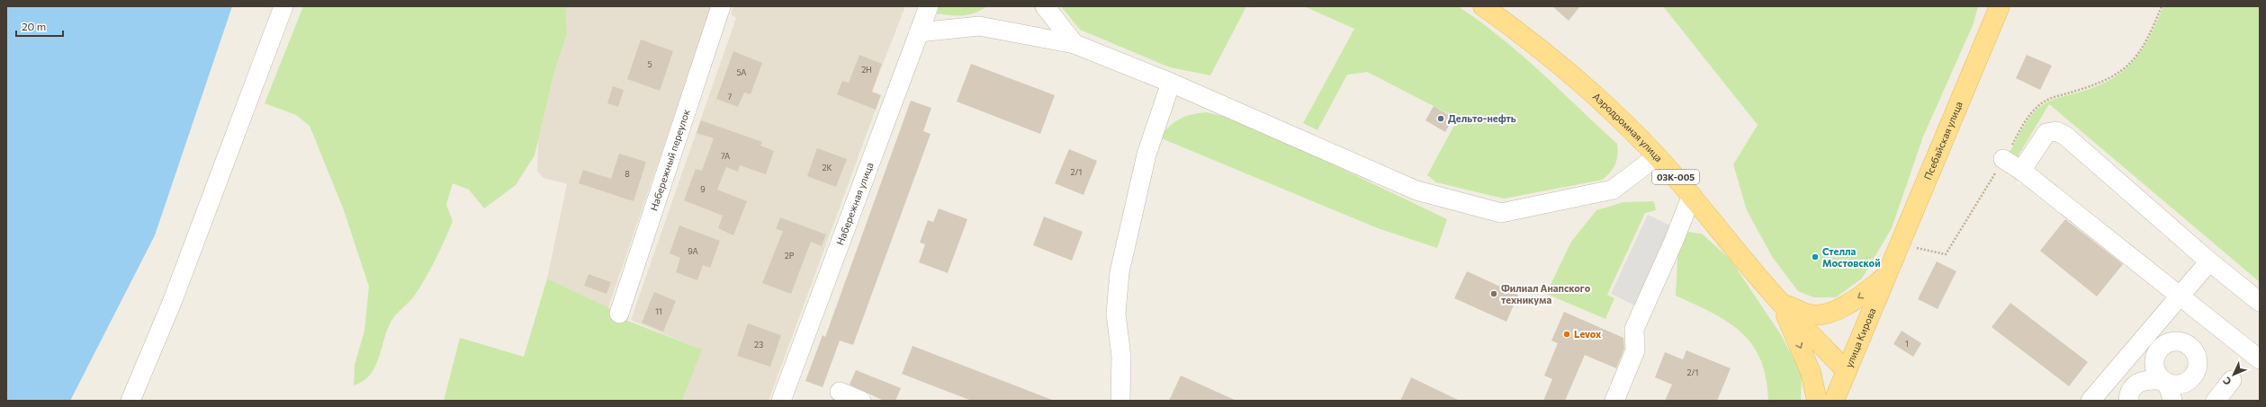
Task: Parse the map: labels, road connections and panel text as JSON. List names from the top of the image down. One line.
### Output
{"streets":{"main road":["Аэродромная улица","Псебайская улица","03К-005","улица Кирова"],"street":["Набережный переулок","Набережная улица"]},"crossings":[["Аэродромная улица","Псебайская улица"],["Аэродромная улица","улица Кирова"],["Псебайская улица","улица Кирова"]],"places":["Дельто-нефть","Стелла Мостовской","Филиал Анапского техникума","Levox"],"house_numbers":["5","2Н","5А","7","7А","2К","2/1","8","9","9А","2Р","11","1","2З","2/1"],"scale_bar":"20 m","north":"bottom left"}
